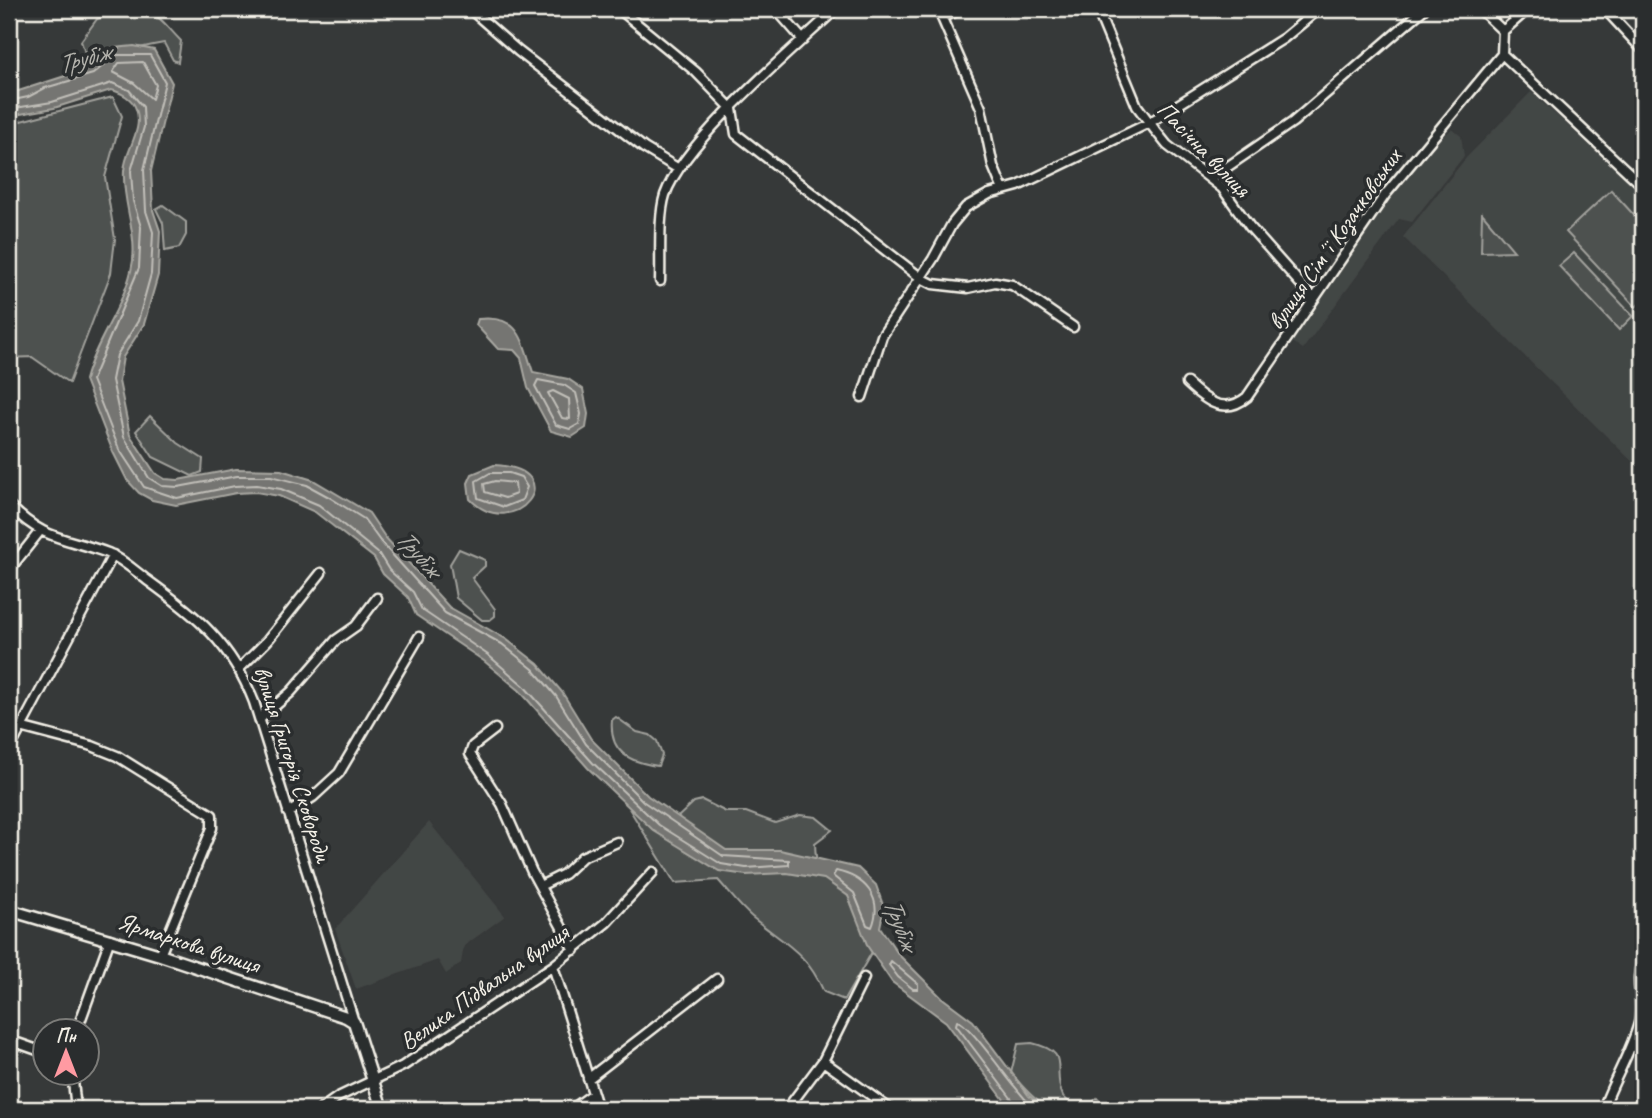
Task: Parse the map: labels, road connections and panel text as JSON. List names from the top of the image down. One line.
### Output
{"streets":{"street":["Пасічна вулиця","вулиця Сімʼї Козачковських","вулиця Григорія Сковороди","Ярмаркова вулиця","Велика Підвальна вулиця"]},"crossings":[["Пасічна вулиця","вулиця Сімʼї Козачковських"],["вулиця Григорія Сковороди","Ярмаркова вулиця"],["вулиця Григорія Сковороди","Велика Підвальна вулиця"]],"water":["Трубіж"],"north":"top"}
